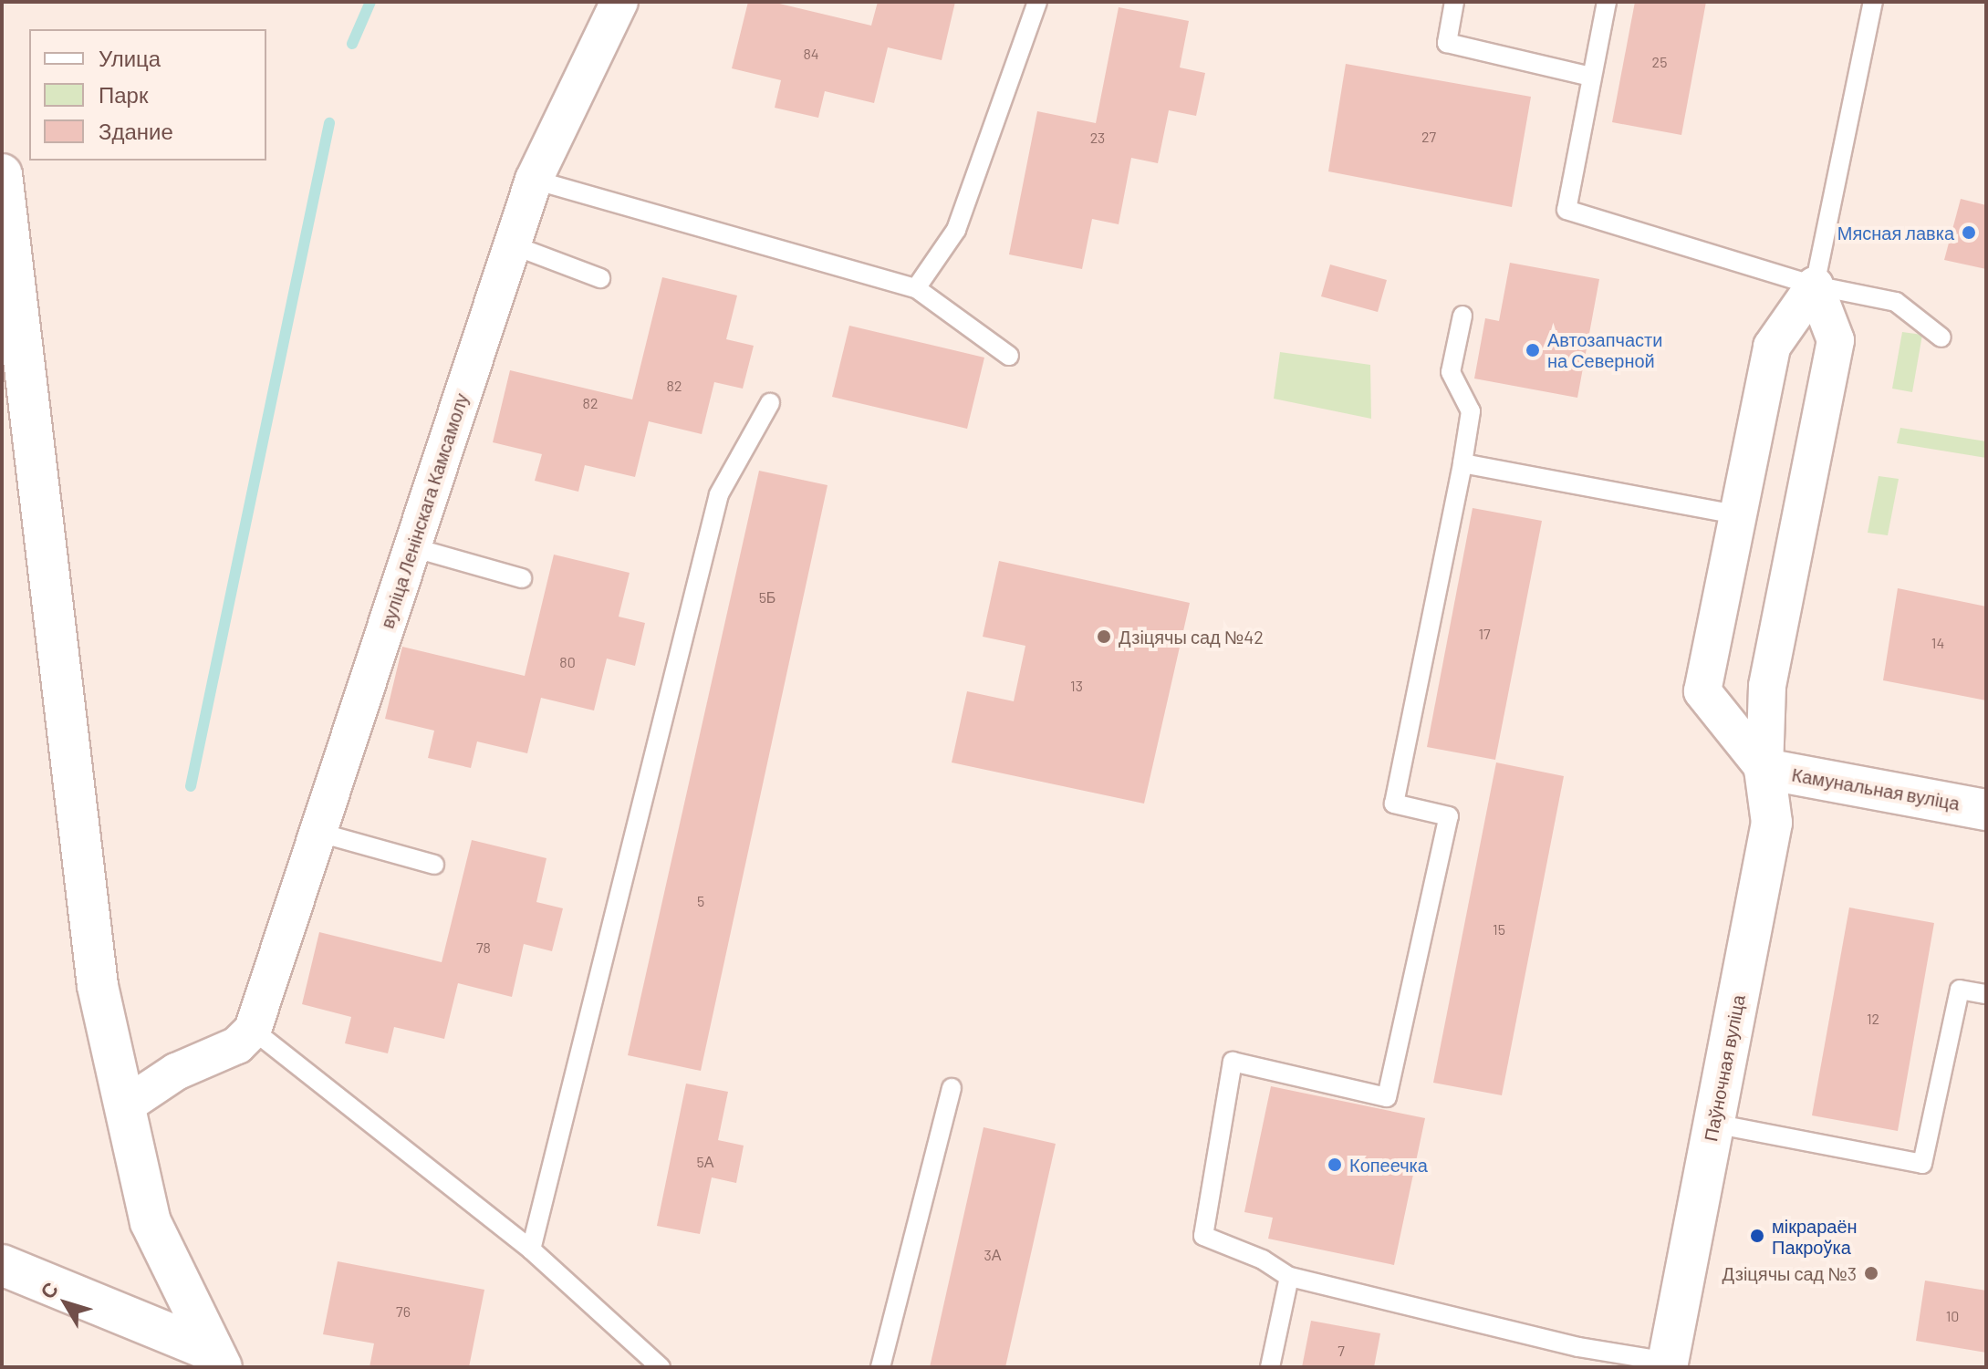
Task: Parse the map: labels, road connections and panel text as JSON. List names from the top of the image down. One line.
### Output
{"streets":{"main road":["Камунальная вуліца","Паўночная вуліца"],"street":["вуліца Ленінскага Камсамолу"]},"crossings":[["Камунальная вуліца","Паўночная вуліца"]],"places":["Мясная лавка","Автозапчасти на Северной","Дзіцячы сад №42","Копеечка","мікрараён Пакроўка","Дзіцячы сад №3"],"house_numbers":["84","25","27","23","82","82","5Б","17","14","80","13","5","15","78","12","5А","3А","76","10","7"],"legend":["Улица","Парк","Здание"],"north":"top left"}
